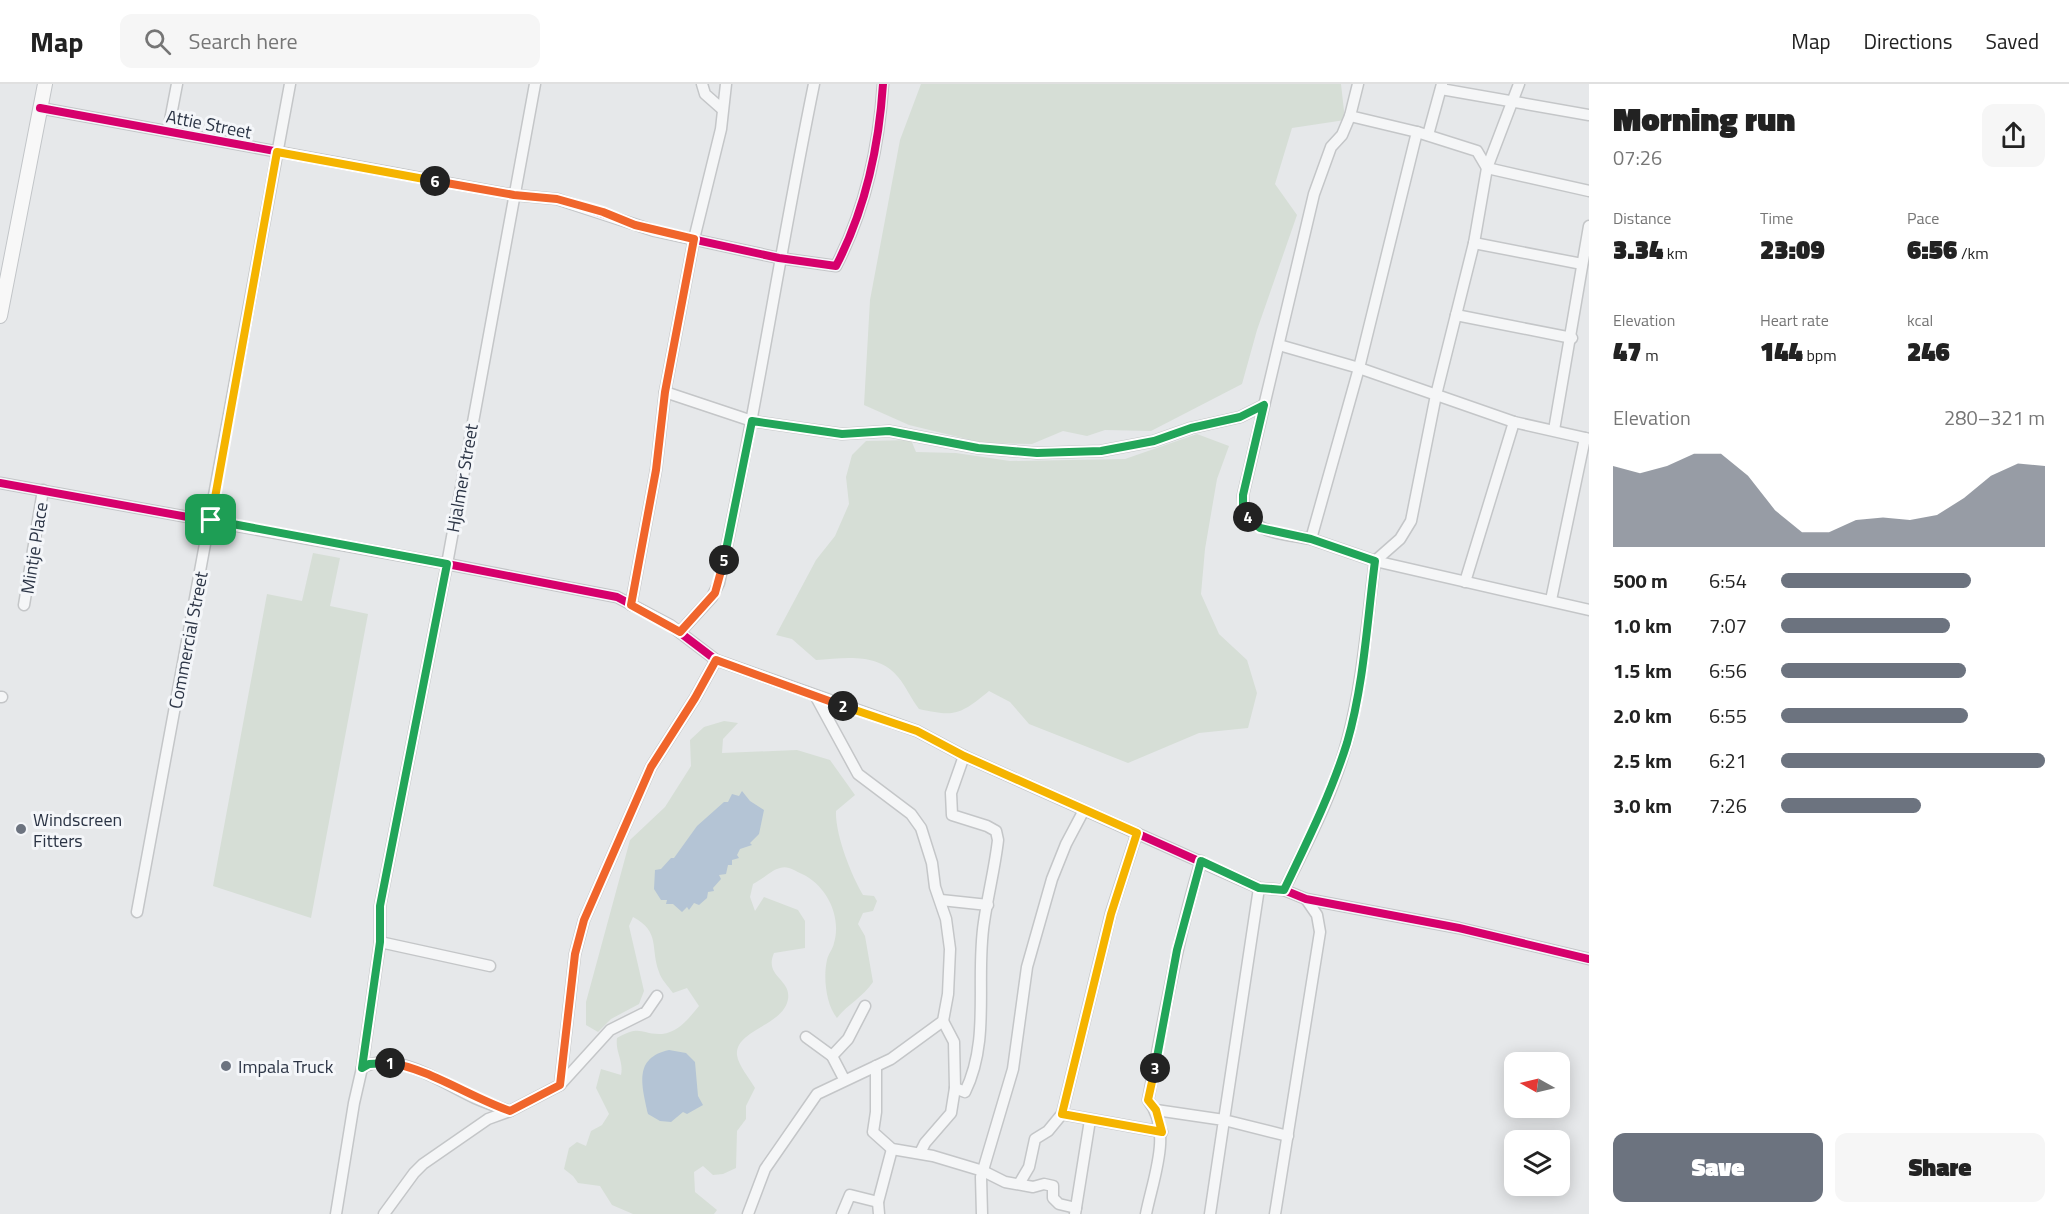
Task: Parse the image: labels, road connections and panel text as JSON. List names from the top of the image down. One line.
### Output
{"streets":{"street":["Attie Street","Hjalmer Street","Mintje Place","Commercial Street"]},"crossings":[["Attie Street","Hjalmer Street"],["Attie Street","Commercial Street"]],"places":["Windscreen Fitters","Impala Truck"],"north":"left","page":{"header":"Map","search":"Search here","nav":["Map","Directions","Saved"],"heading":["Morning run","07:26"],"pins":["6","4","5","2","1","3"],"stats":[["Distance","3.34 km"],["Time","23:09"],["Pace","6:56 /km"],["Elevation","47 m"],["Heart rate","144 bpm"],["kcal","246"]],"chart":["Elevation","280–321 m"],"list":[{"name":"500 m","note":"6:54"},{"name":"1.0 km","note":"7:07"},{"name":"1.5 km","note":"6:56"},{"name":"2.0 km","note":"6:55"},{"name":"2.5 km","note":"6:21"},{"name":"3.0 km","note":"7:26"}],"buttons":["Save","Share"]}}
